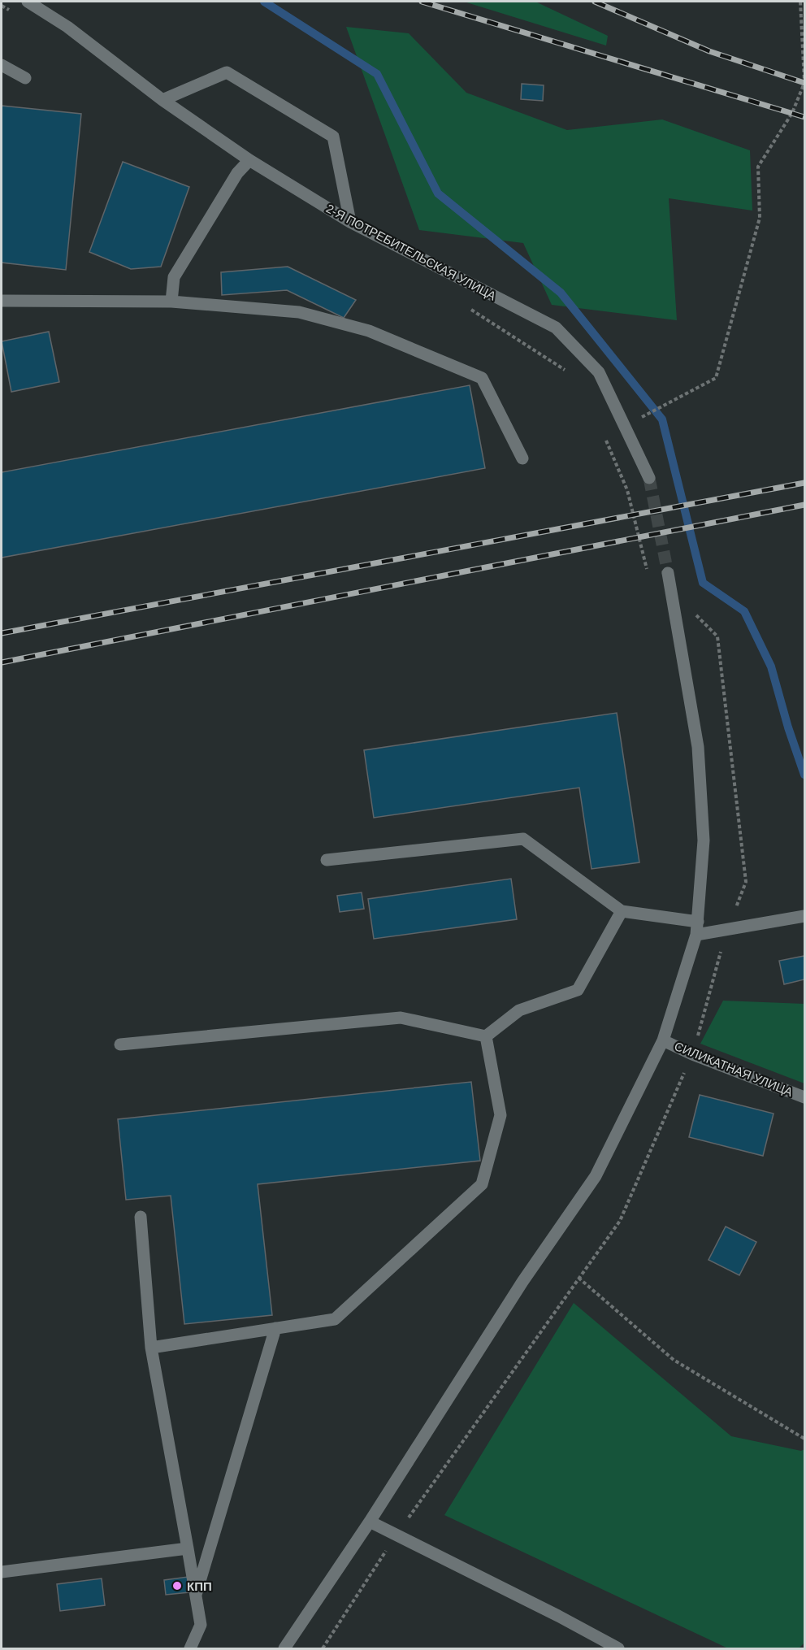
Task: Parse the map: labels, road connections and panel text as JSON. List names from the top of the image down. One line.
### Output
{"streets":{"street":["2-Я ПОТРЕБИТЕЛЬСКАЯ УЛИЦА","СИЛИКАТНАЯ УЛИЦА"]},"places":["КПП"]}
